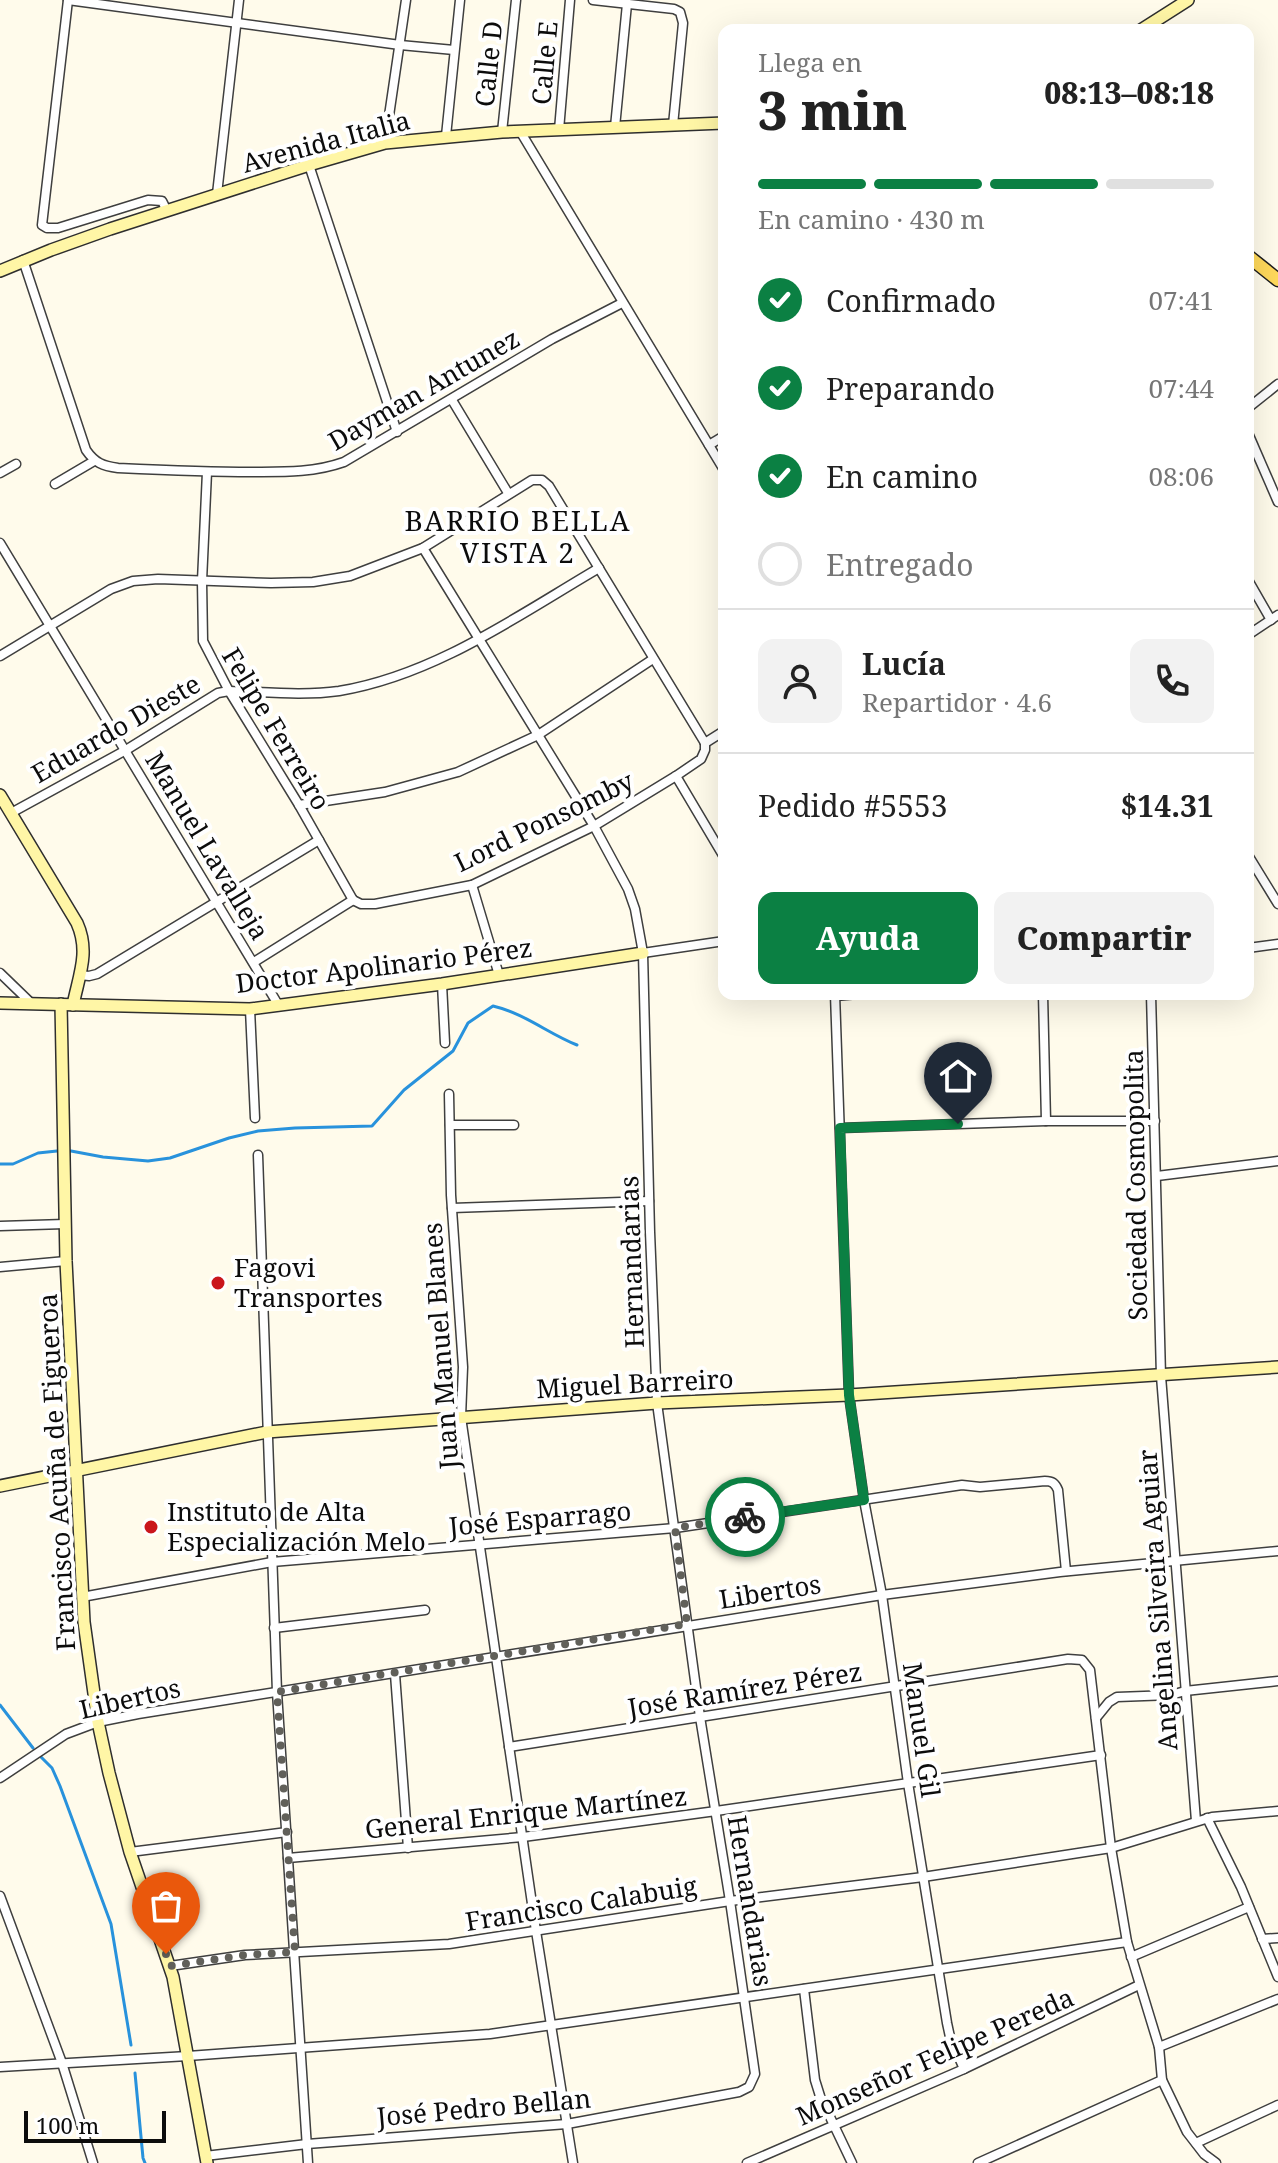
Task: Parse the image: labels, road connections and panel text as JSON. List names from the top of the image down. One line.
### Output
{"streets":{"street":["Calle E","Calle D","Avenida Italia","Dayman Antunez","Eduardo Dieste","Felipe Ferreiro","Lord Ponsomby","Manuel Lavalleja","Doctor Apolinario Pérez","Sociedad Cosmopolita","Hernandarias","Juan Manuel Blanes","Miguel Barreiro","Francisco Acuña de Figueroa","José Esparrago","Libertos","Angelina Silveira Aguiar","José Ramírez Pérez","Manuel Gil","General Enrique Martínez","Francisco Calabuig","Monseñor Felipe Pereda","José Pedro Bellan"]},"crossings":[["Calle E","Avenida Italia"],["Calle D","Avenida Italia"],["Dayman Antunez","Felipe Ferreiro"],["Eduardo Dieste","Felipe Ferreiro"],["Eduardo Dieste","Manuel Lavalleja"],["Eduardo Dieste","Hernandarias"],["Eduardo Dieste","Francisco Acuña de Figueroa"],["Felipe Ferreiro","Lord Ponsomby"],["Lord Ponsomby","Hernandarias"],["Manuel Lavalleja","Doctor Apolinario Pérez"],["Doctor Apolinario Pérez","Hernandarias"],["Doctor Apolinario Pérez","Francisco Acuña de Figueroa"],["Sociedad Cosmopolita","Miguel Barreiro"],["Sociedad Cosmopolita","Angelina Silveira Aguiar"],["Hernandarias","Miguel Barreiro"],["Hernandarias","José Esparrago"],["Hernandarias","Libertos"],["Hernandarias","José Ramírez Pérez"],["Hernandarias","General Enrique Martínez"],["Hernandarias","Francisco Calabuig"],["Hernandarias","José Pedro Bellan"],["Juan Manuel Blanes","Miguel Barreiro"],["Juan Manuel Blanes","José Esparrago"],["Juan Manuel Blanes","Libertos"],["Juan Manuel Blanes","José Ramírez Pérez"],["Juan Manuel Blanes","General Enrique Martínez"],["Juan Manuel Blanes","Francisco Calabuig"],["Juan Manuel Blanes","José Pedro Bellan"],["Miguel Barreiro","Francisco Acuña de Figueroa"],["Miguel Barreiro","Angelina Silveira Aguiar"],["Miguel Barreiro","Manuel Gil"],["Francisco Acuña de Figueroa","José Esparrago"],["Francisco Acuña de Figueroa","Libertos"],["Francisco Acuña de Figueroa","Francisco Calabuig"],["Francisco Acuña de Figueroa","José Pedro Bellan"],["José Esparrago","Libertos"],["José Esparrago","Manuel Gil"],["Libertos","Angelina Silveira Aguiar"],["Libertos","Manuel Gil"],["Angelina Silveira Aguiar","Francisco Calabuig"],["José Ramírez Pérez","Manuel Gil"],["Manuel Gil","General Enrique Martínez"],["Manuel Gil","Francisco Calabuig"],["Manuel Gil","Monseñor Felipe Pereda"]],"districts":["BARRIO BELLA VISTA 2"],"places":["Fagovi Transportes","Instituto de Alta Especialización Melo"],"scale_bar":"100 m","page":{"heading":["3 min","Llega en","08:13–08:18"],"panel":["Lucía","Repartidor · 4.6","Pedido #5553","$14.31"],"bar":"En camino · 430 m","list":[["Confirmado","07:41"],["Preparando","07:44"],["En camino","08:06"],"Entregado"],"buttons":["Ayuda","Compartir"],"scale":"100 m"}}
